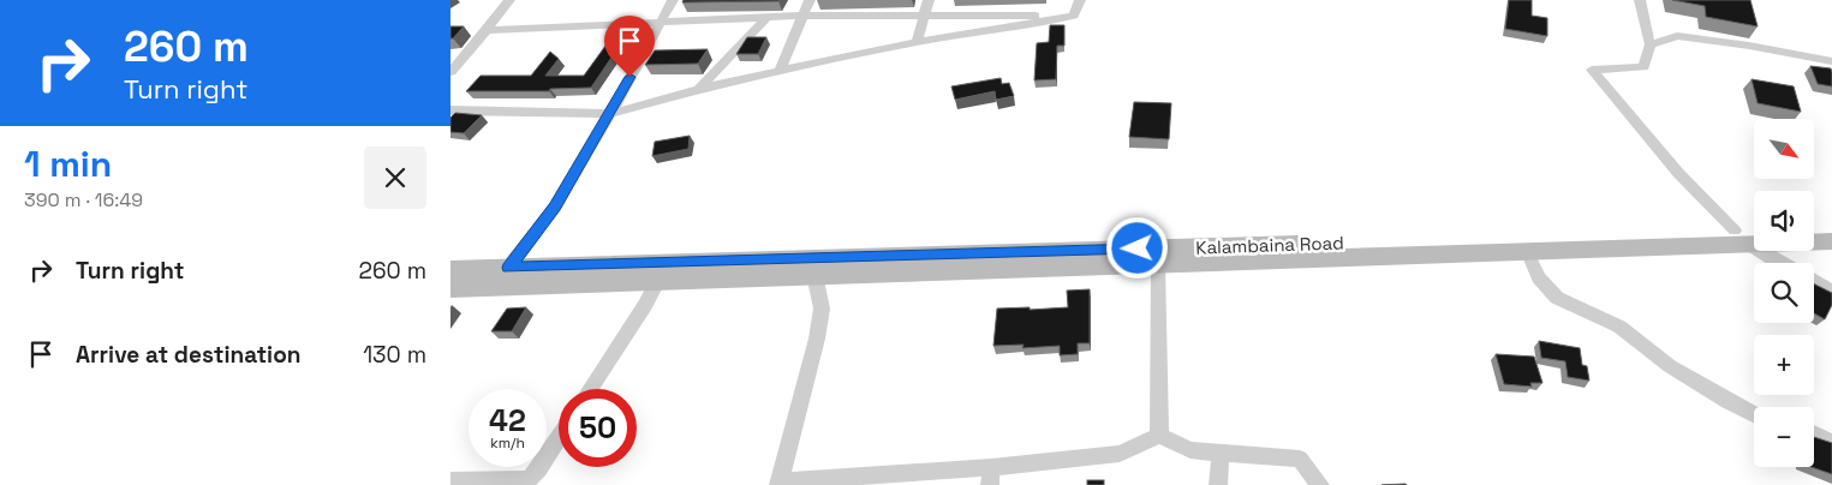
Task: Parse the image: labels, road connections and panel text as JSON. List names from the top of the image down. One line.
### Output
{"streets":{"main road":["Kalambaina Road"]},"north":"bottom right","page":{"turn":["260 m","Turn right"],"map_buttons":["+","−"],"heading":["1 min","390 m · 16:49"],"list":[{"name":"Turn right","value":"260 m"},{"name":"Arrive at destination","value":"130 m"}],"speed":"42 km/h","limit":"50"}}
